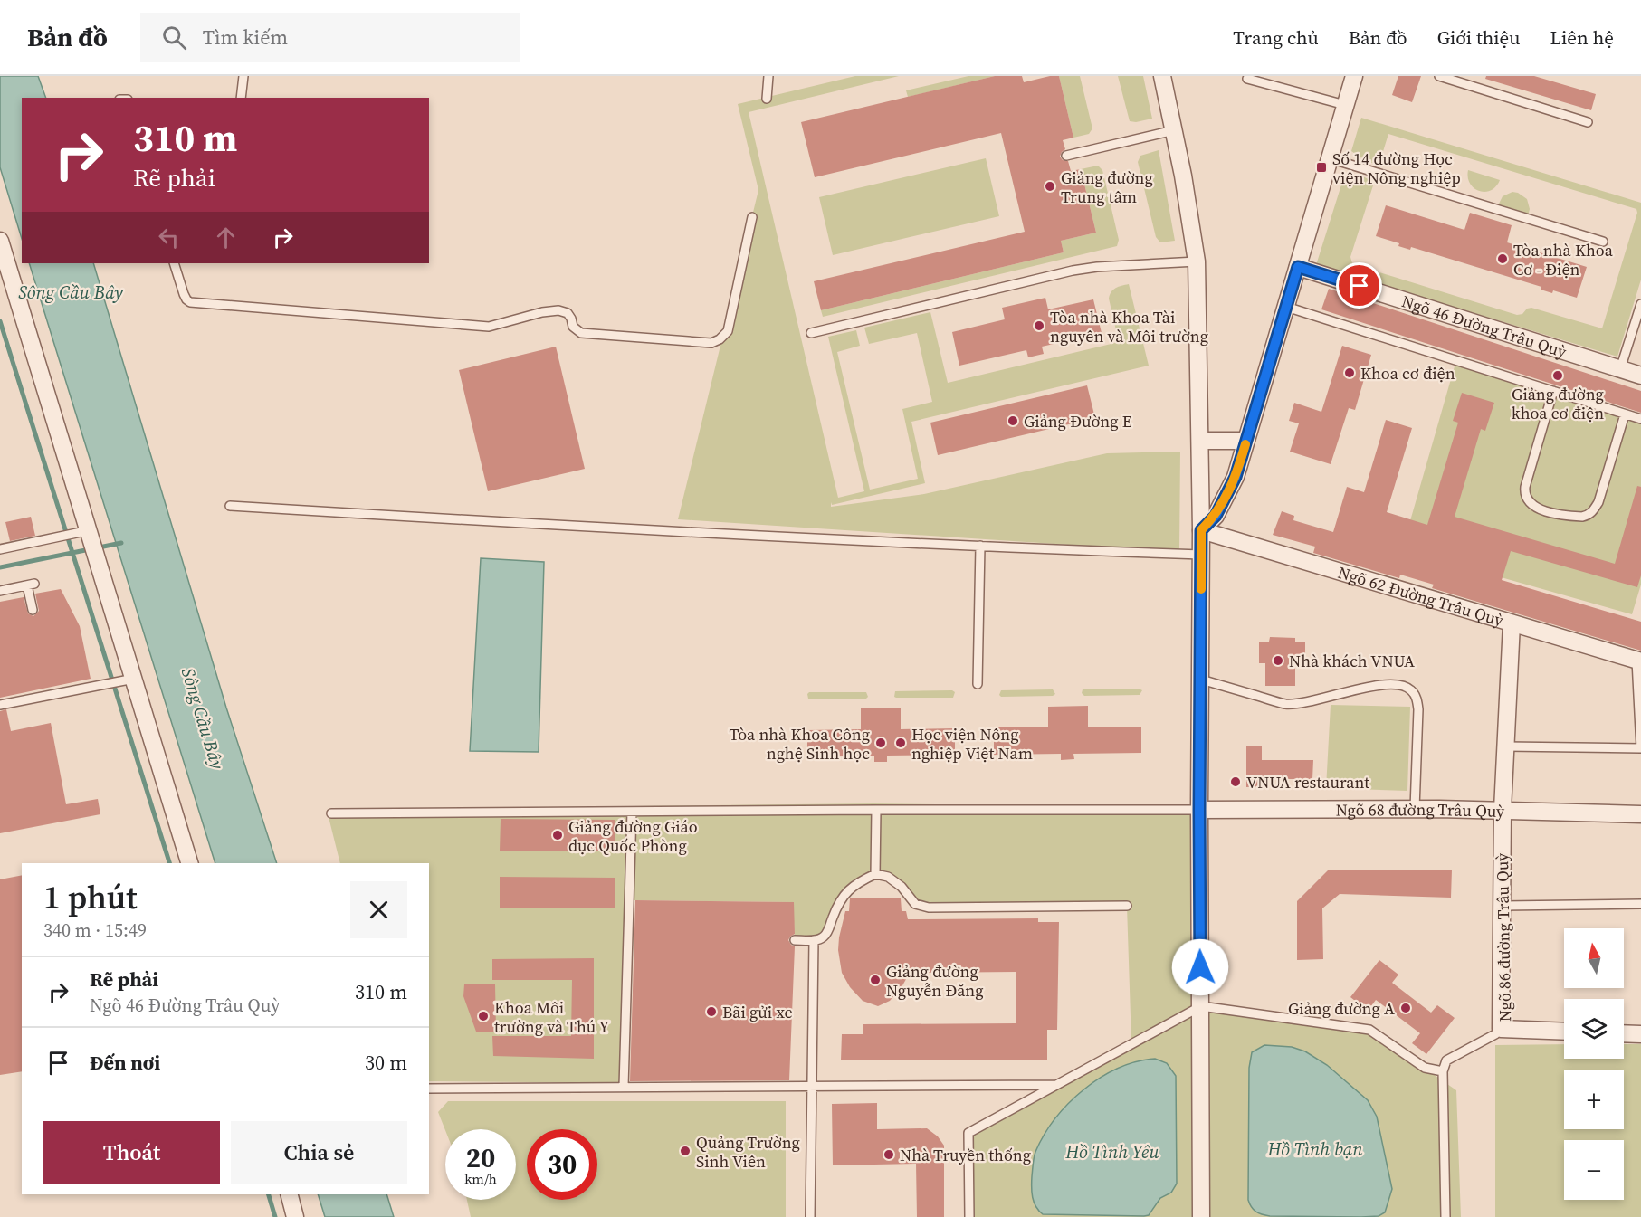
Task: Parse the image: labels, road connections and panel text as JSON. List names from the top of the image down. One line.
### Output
{"streets":{"street":["Ngõ 46 Đường Trâu Quỳ","Ngõ 62 Đường Trâu Quỳ","Ngõ 68 đường Trâu Quỳ","Ngõ 86 đường Trâu Quỳ"]},"crossings":[["Ngõ 68 đường Trâu Quỳ","Ngõ 86 đường Trâu Quỳ"]],"water":["Sông Cầu Bây","Hồ Tình bạn","Hồ Tình Yêu"],"places":{"transit":["Số 14 đường Học viện Nông nghiệp"],"other":["Giảng đường Trung tâm","Tòa nhà Khoa Cơ - Điện","Tòa nhà Khoa Tài nguyên và Môi trường","Khoa cơ điện","Giảng đường khoa cơ điện","Giảng Đường E","Nhà khách VNUA","Tòa nhà Khoa Công nghệ Sinh học","Học viện Nông nghiệp Việt Nam","VNUA restaurant","Giảng đường Giáo dục Quốc Phòng","Giảng đường Nguyễn Đăng","Giảng đường A","Bãi gửi xe","Khoa Môi trường và Thú Y","Quảng Trường Sinh Viên","Nhà Truyền thống"]},"north":"top","page":{"header":"Bản đồ","search":"Tìm kiếm","nav":["Trang chủ","Bản đồ","Giới thiệu","Liên hệ"],"turn":["310 m","Rẽ phải"],"heading":["1 phút","340 m · 15:49"],"map_buttons":["+","−"],"list":[{"name":"Rẽ phải","note":"Ngõ 46 Đường Trâu Quỳ","value":"310 m"},{"name":"Đến nơi","value":"30 m"}],"buttons":["Thoát","Chia sẻ"],"speed":"20 km/h","limit":"30"}}
